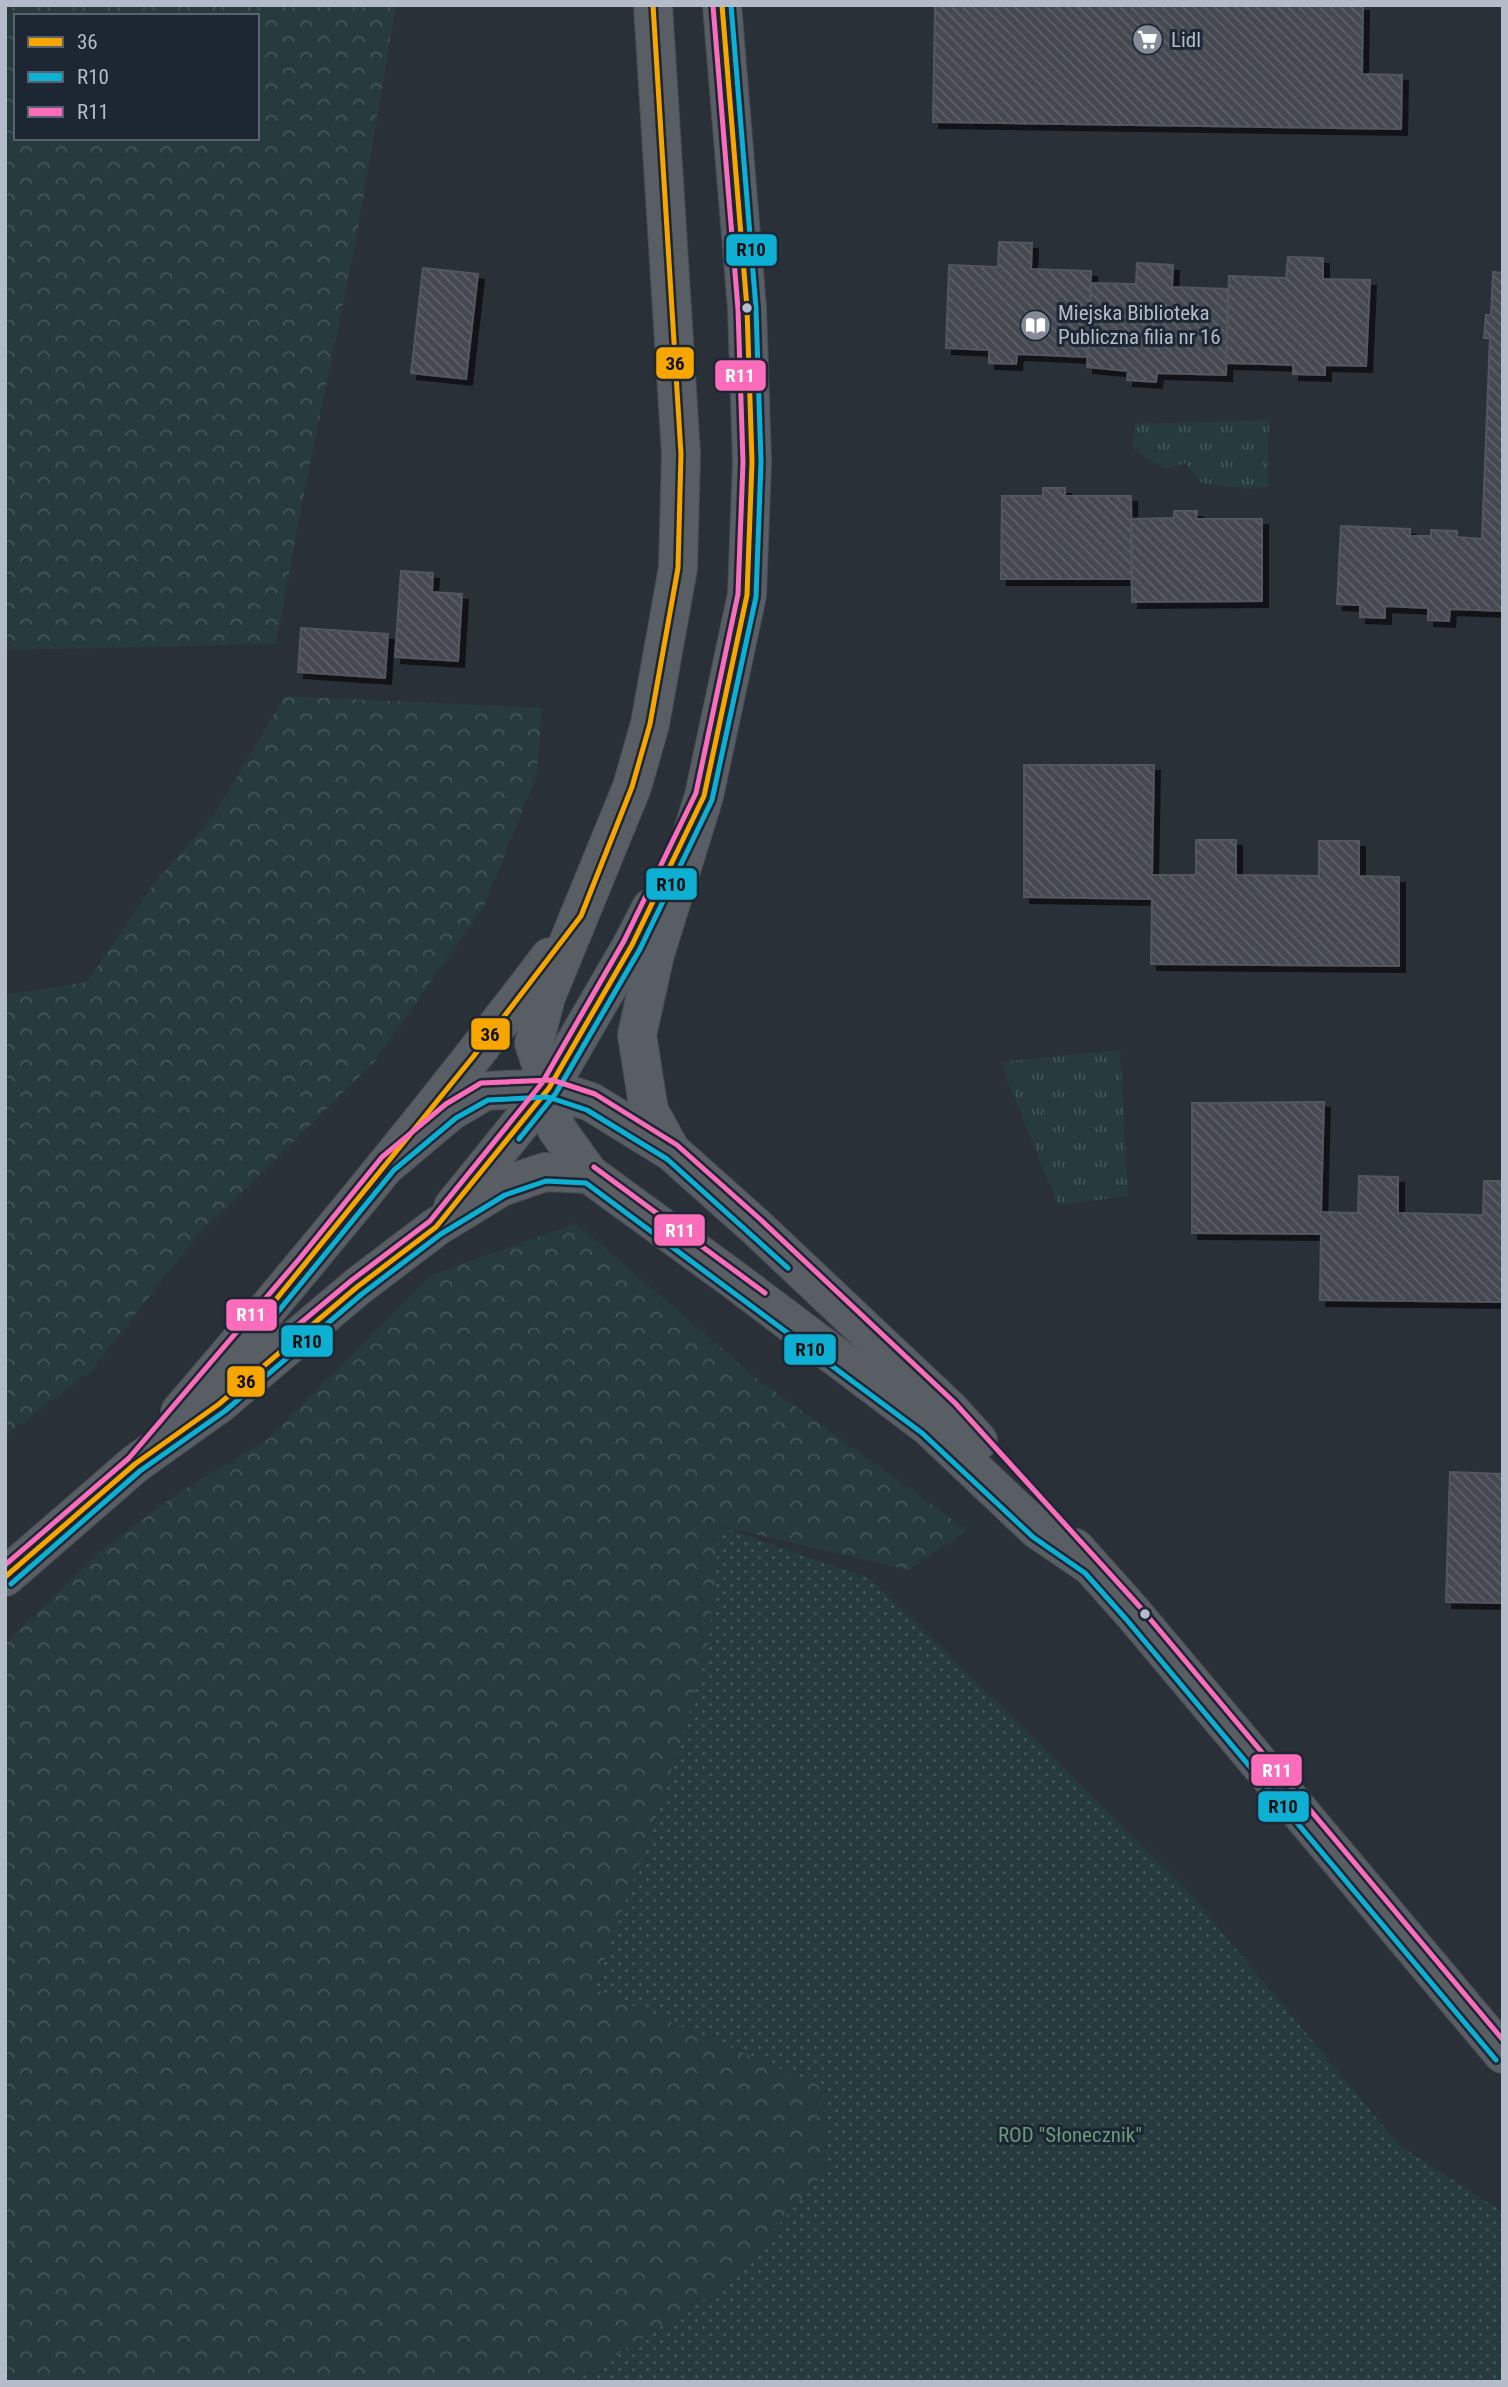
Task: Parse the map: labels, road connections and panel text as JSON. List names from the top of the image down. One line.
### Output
{"parks":["ROD \"Słonecznik\""],"places":{"supermarket":["Lidl"],"library":["Miejska Biblioteka Publiczna filia nr 16"]},"lines":["transit line 36","transit line R10","transit line R11"],"legend":["36","R10","R11"]}
